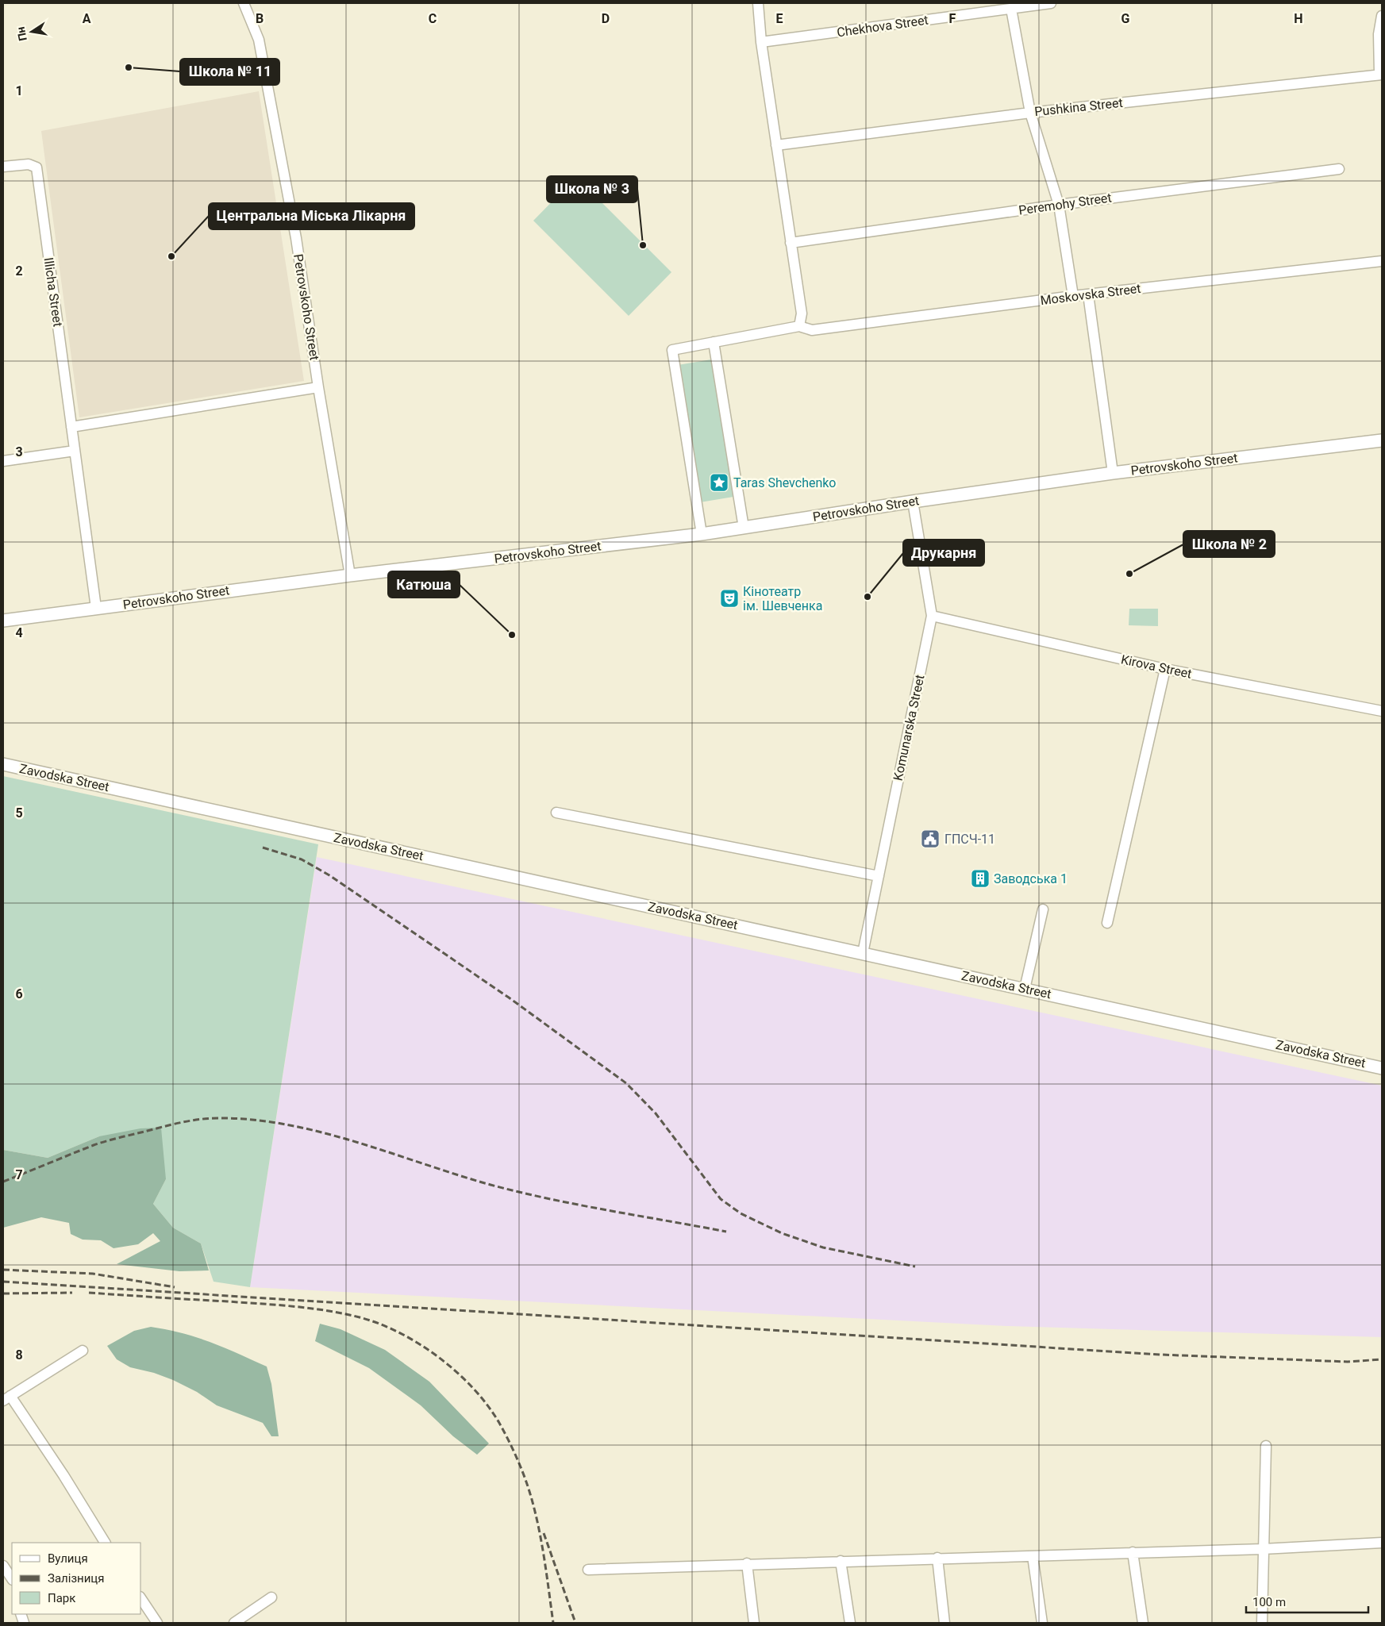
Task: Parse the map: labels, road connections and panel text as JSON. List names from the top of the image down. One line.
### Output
{"streets":{"main road":["Petrovskoho Street","Zavodska Street"],"street":["Chekhova Street","Pushkina Street","Peremohy Street","Illicha Street","Moskovska Street","Kirova Street","Komunarska Street"]},"crossings":[["Illicha Street","Petrovskoho Street"],["Moskovska Street","Petrovskoho Street"],["Petrovskoho Street","Komunarska Street"],["Kirova Street","Komunarska Street"],["Komunarska Street","Zavodska Street"]],"places":{"other":["Школа № 11","Школа № 3","Центральна Міська Лікарня","Школа № 2","Друкарня","Катюша"],"place":["Taras Shevchenko"],"theatre":["Кінотеатр ім. Шевченка"],"public building":["ГПСЧ-11"],"building":["Заводська 1"]},"legend":["Вулиця","Залізниця","Парк"],"scale_bar":"100 m","north":"left","grid":{"columns":["A","B","C","D","E","F","G","H"],"rows":["1","2","3","4","5","6","7","8"]}}
